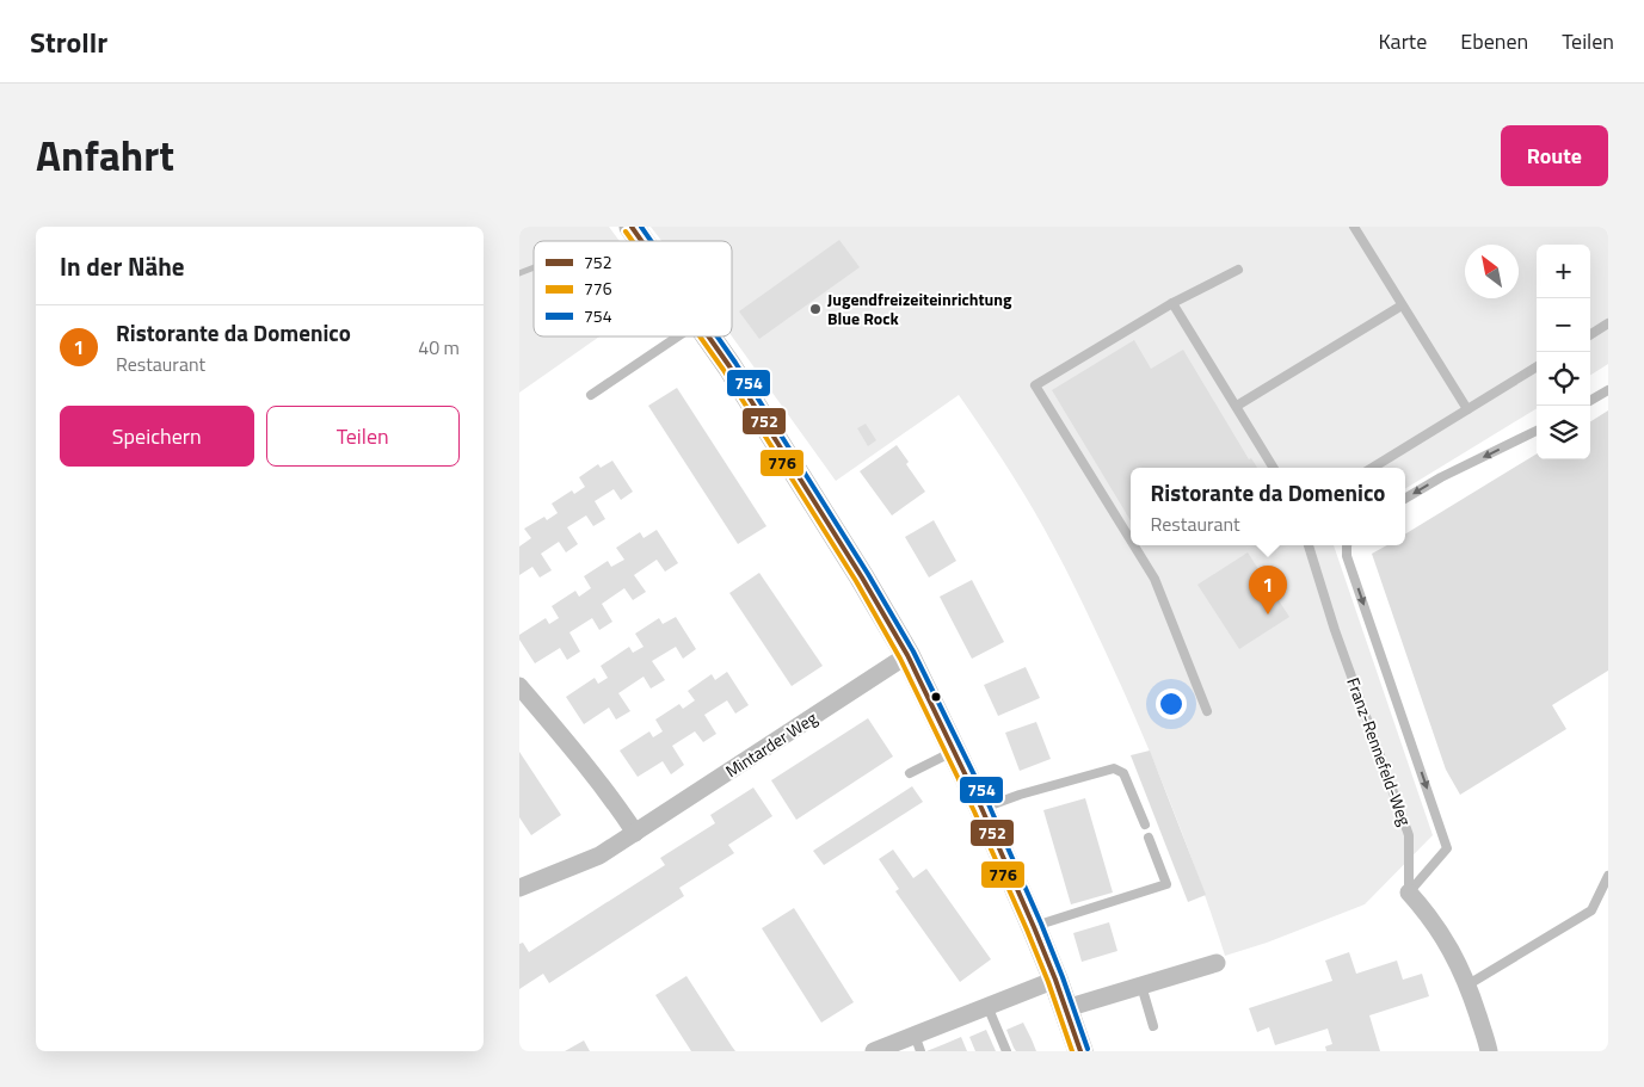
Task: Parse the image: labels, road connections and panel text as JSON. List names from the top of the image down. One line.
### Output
{"streets":{"street":["Mintarder Weg"],"lane":["Franz-Rennefeld-Weg"]},"places":["Jugendfreizeiteinrichtung Blue Rock"],"lines":["transit line 752","transit line 754","transit line 776"],"legend":["752","776","754"],"north":"top left","page":{"header":"Strollr","nav":["Karte","Ebenen","Teilen"],"title":"Anfahrt","buttons":["Route",["Speichern","Teilen"]],"heading":"In der Nähe","map_buttons":["+","−"],"list":[{"mark":"1","name":"Ristorante da Domenico","note":"Restaurant","value":"40 m"}],"popup":["Ristorante da Domenico","Restaurant"],"pins":"1"}}
